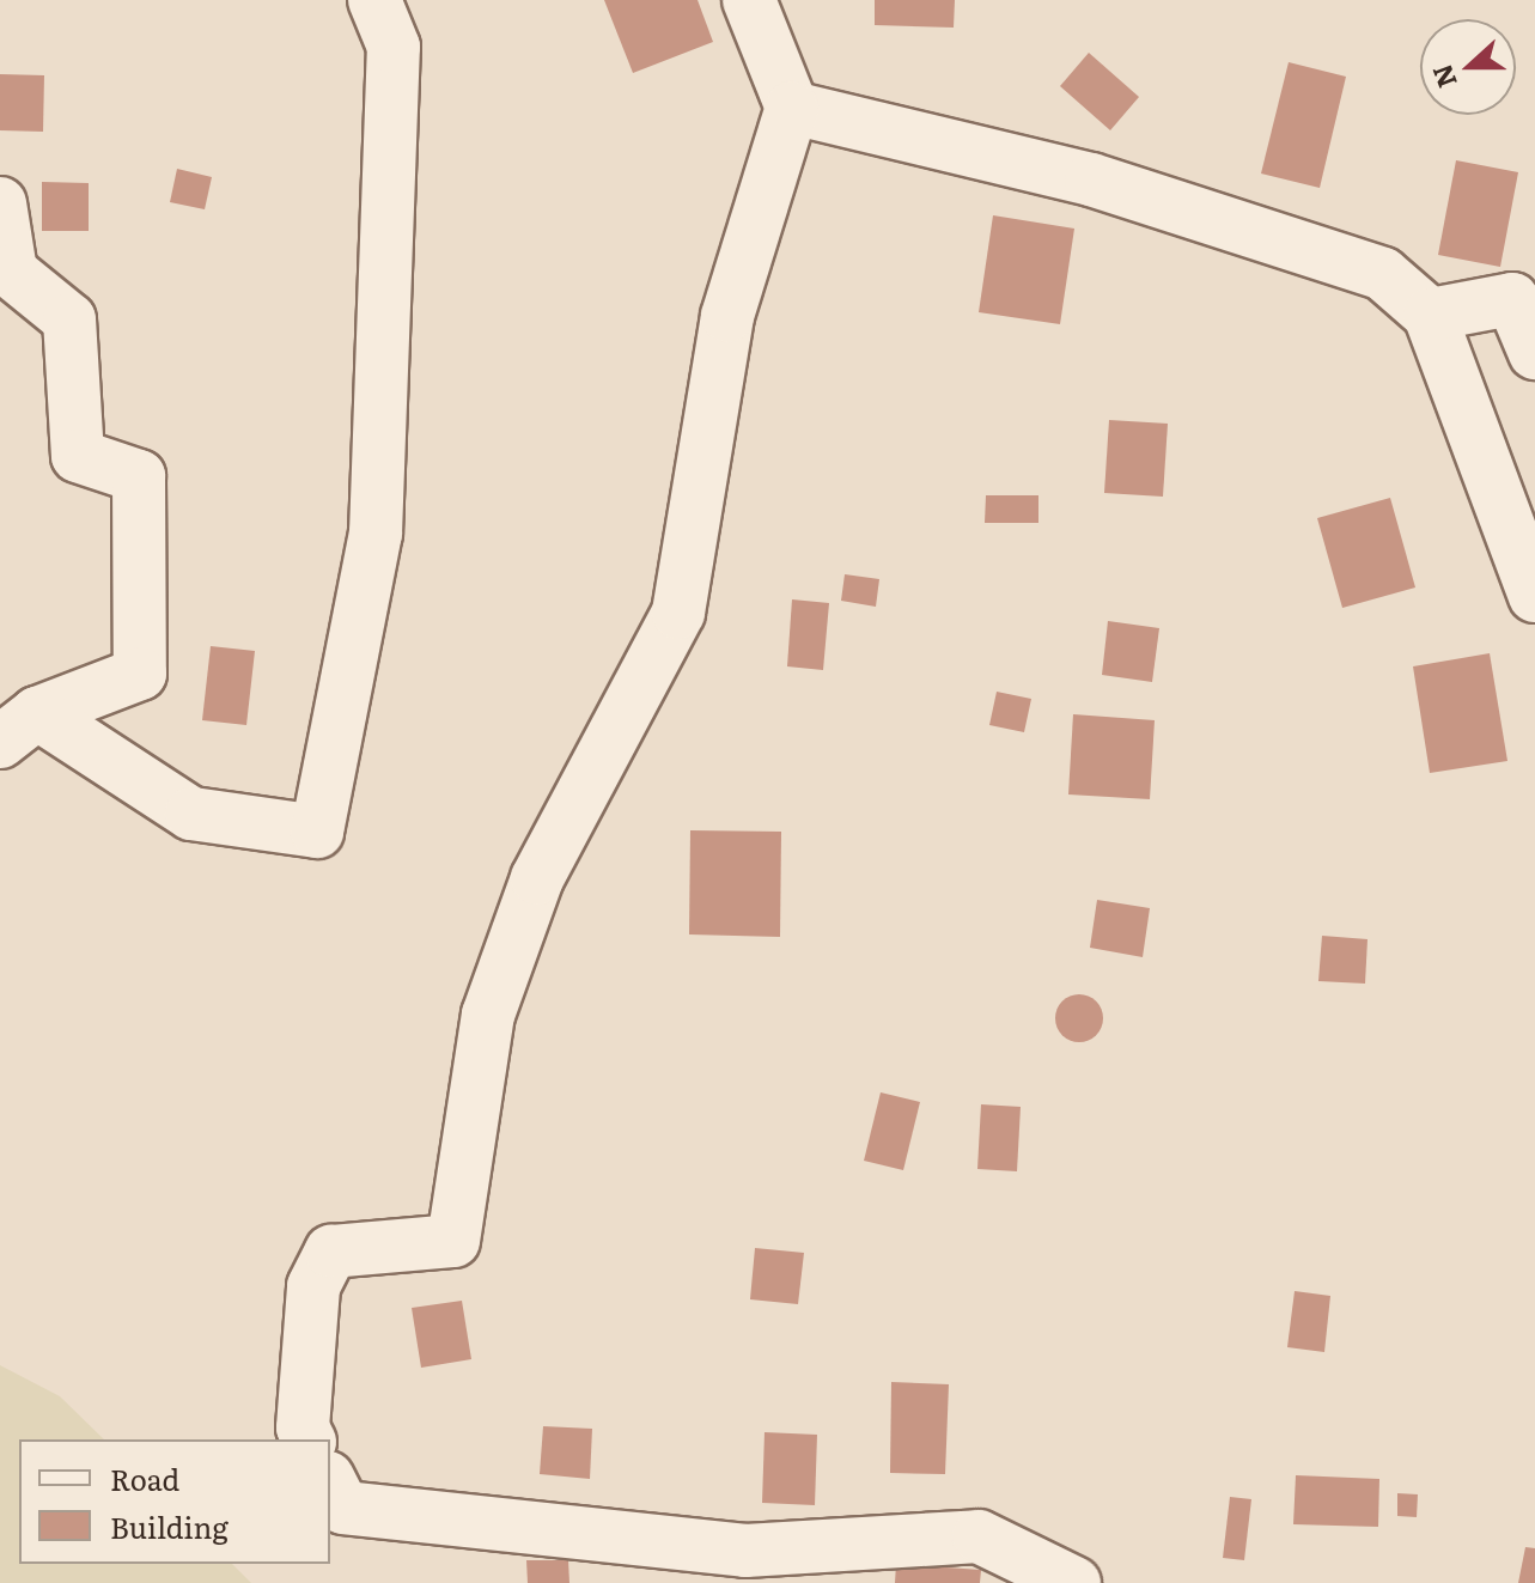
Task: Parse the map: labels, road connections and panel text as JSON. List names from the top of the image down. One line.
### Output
{"legend":["Road","Building"],"north":"left"}
